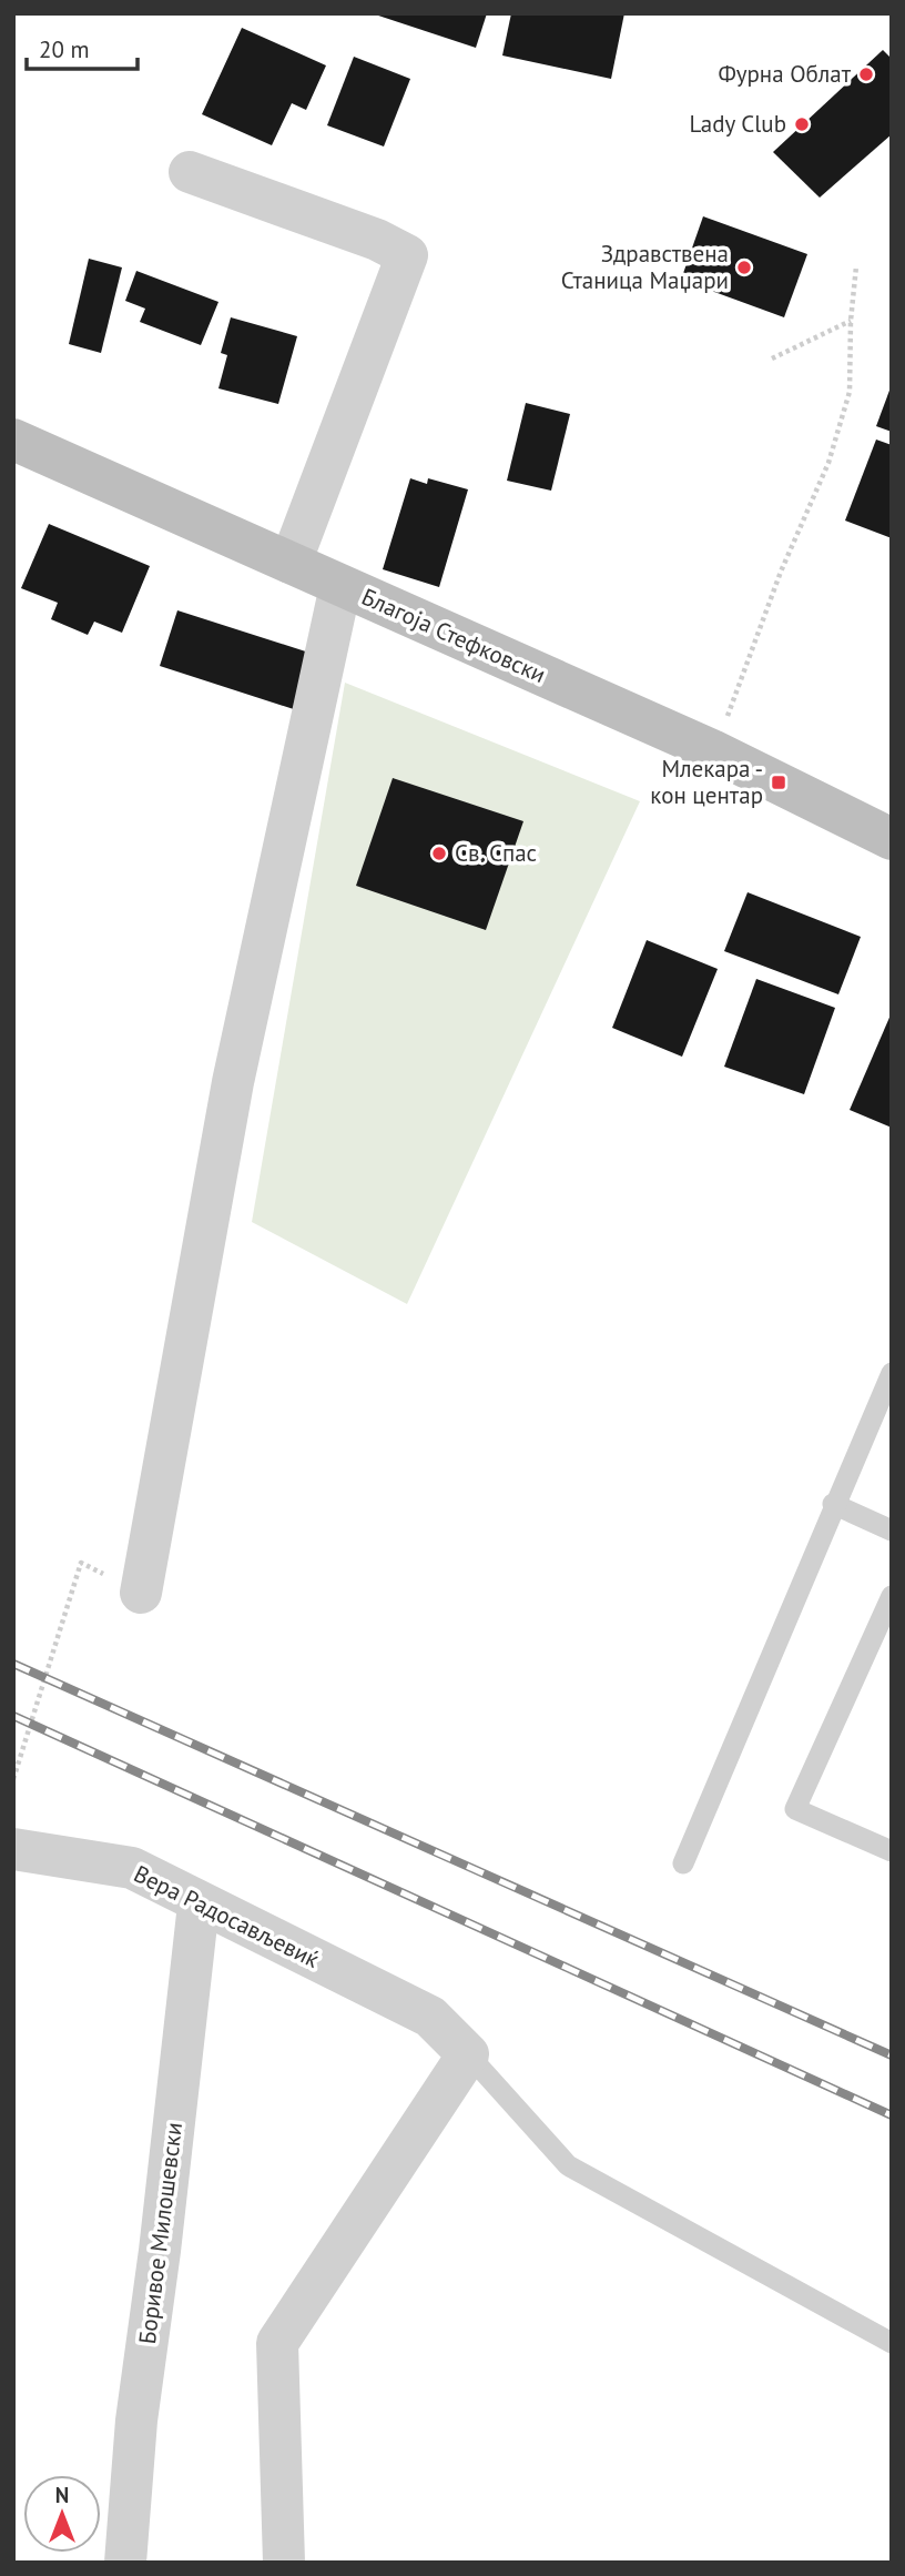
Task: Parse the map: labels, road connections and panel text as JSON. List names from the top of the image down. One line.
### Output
{"streets":{"main road":["Благоја Стефковски"],"street":["Вера Радосављевиќ","Боривое Милошевски"]},"crossings":[["Вера Радосављевиќ","Боривое Милошевски"]],"places":{"other":["Фурна Облат","Lady Club","Здравствена Станица Маџари","Св. Спас"],"transit":["Млекара - кон центар"]},"scale_bar":"20 m","north":"top"}
